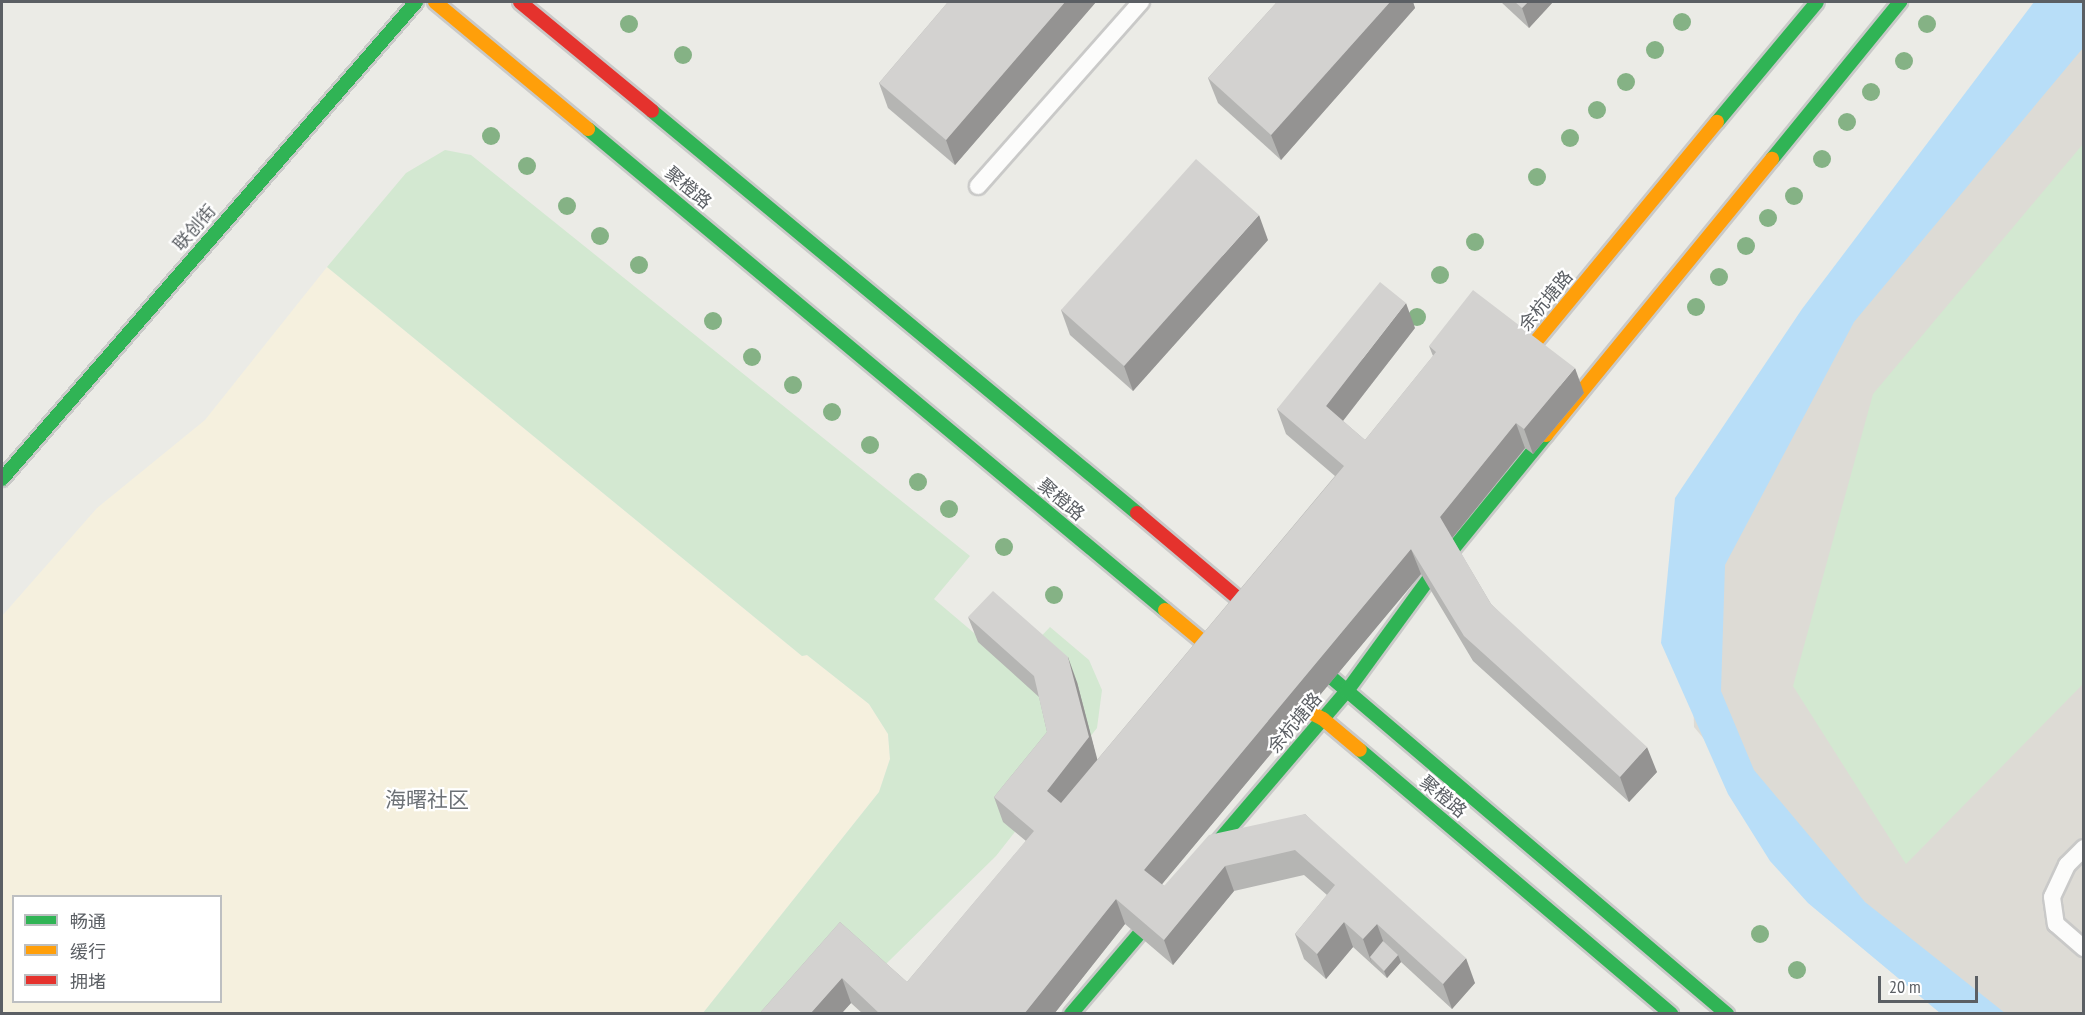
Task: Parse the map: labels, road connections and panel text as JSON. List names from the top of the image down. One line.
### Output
{"streets":{"street":["聚橙路","联创街","余杭塘路"]},"crossings":[["聚橙路","余杭塘路"]],"districts":["海曙社区"],"legend":["畅通","缓行","拥堵"],"scale_bar":"20 m"}
